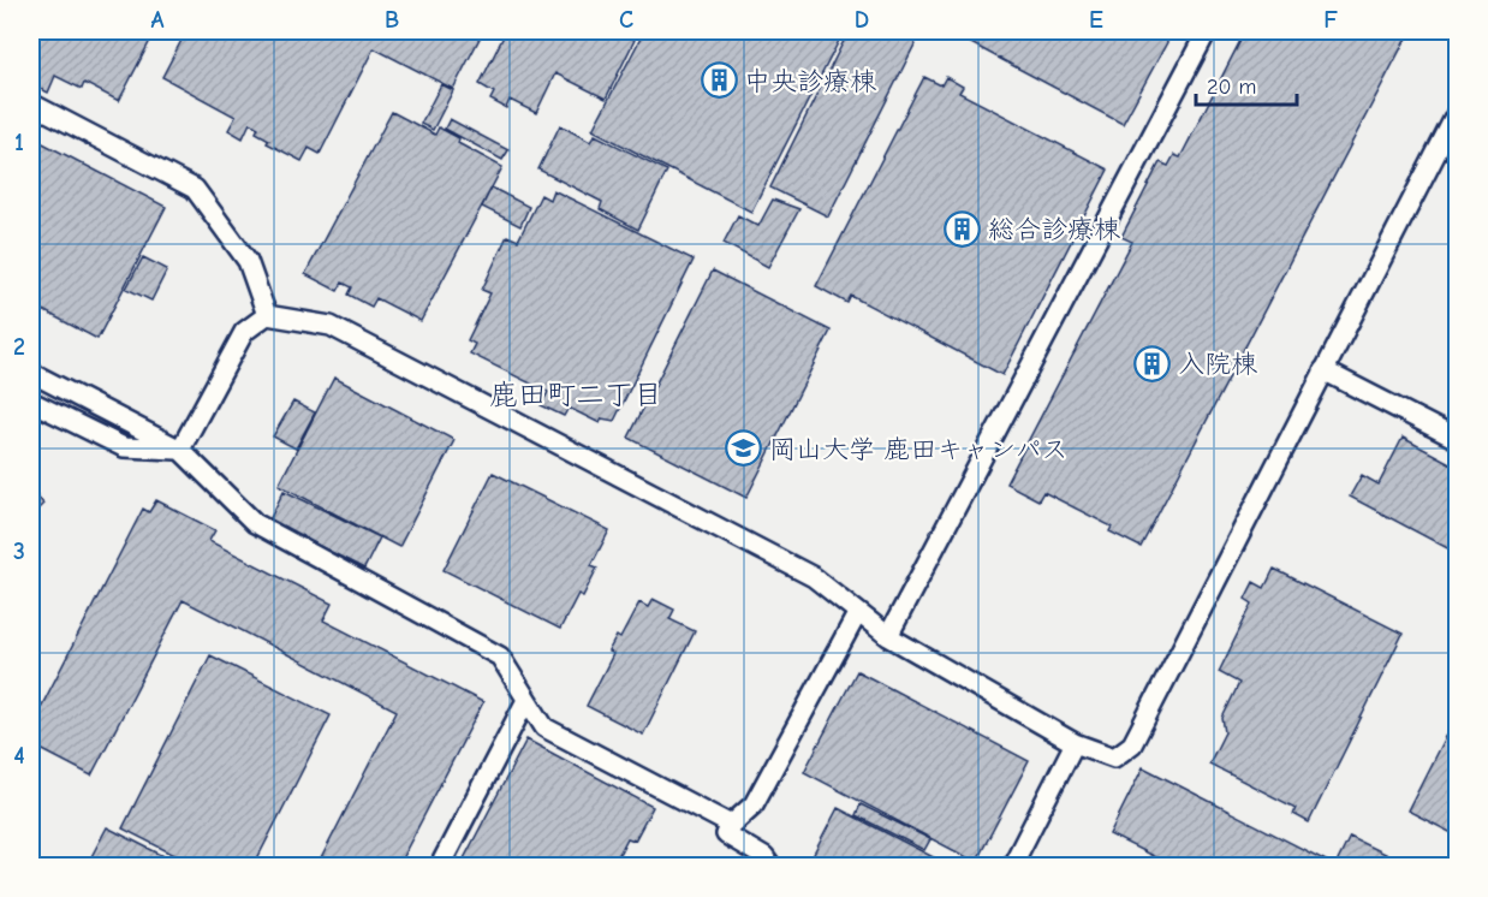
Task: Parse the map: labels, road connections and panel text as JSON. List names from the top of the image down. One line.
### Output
{"districts":["鹿田町二丁目"],"places":{"building":["中央診療棟","総合診療棟","入院棟"],"school or university":["岡山大学 鹿田キャンパス"]},"scale_bar":"20 m","grid":{"columns":["A","B","C","D","E","F"],"rows":["1","2","3","4"]}}
